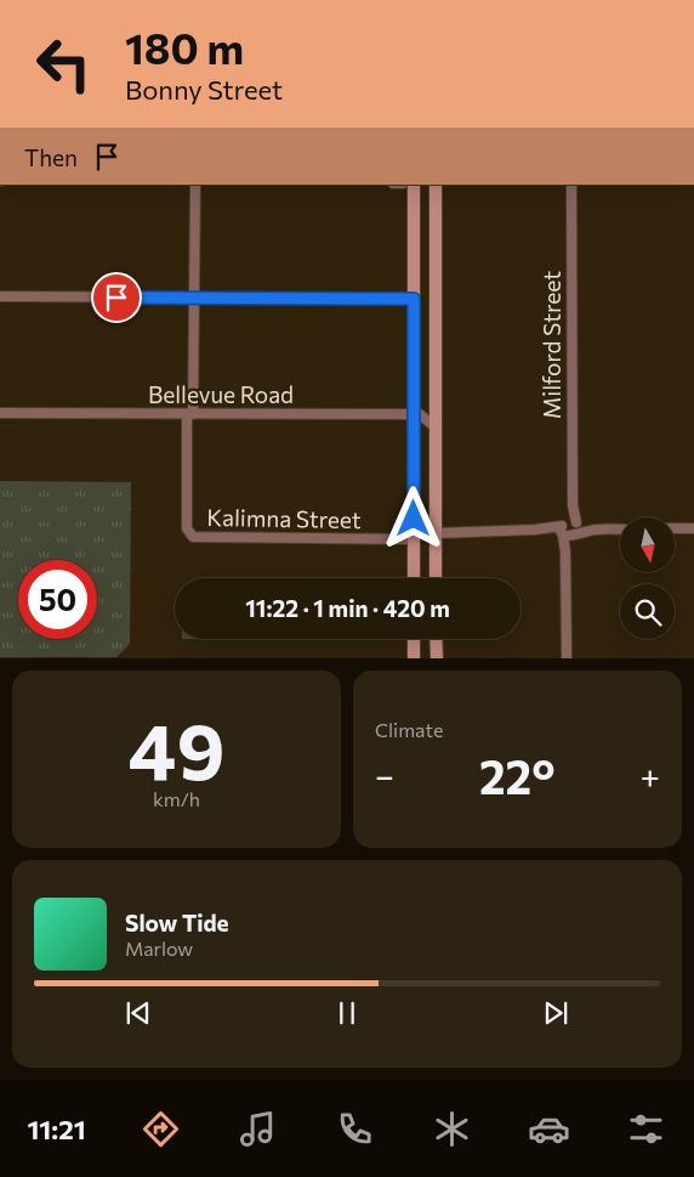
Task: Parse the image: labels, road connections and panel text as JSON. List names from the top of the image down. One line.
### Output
{"streets":{"street":["Milford Street","Bellevue Road","Kalimna Street"]},"crossings":[["Bellevue Road","Kalimna Street"]],"north":"bottom","page":{"turn":["180 m","Bonny Street"],"then":"Then","limit":"50","trip":"11:22 · 1 min · 420 m","tile":[["49","km/h"],"Climate"],"heat":["−","22°","+"],"song":["Slow Tide","Marlow"],"tabs":"11:21"}}
